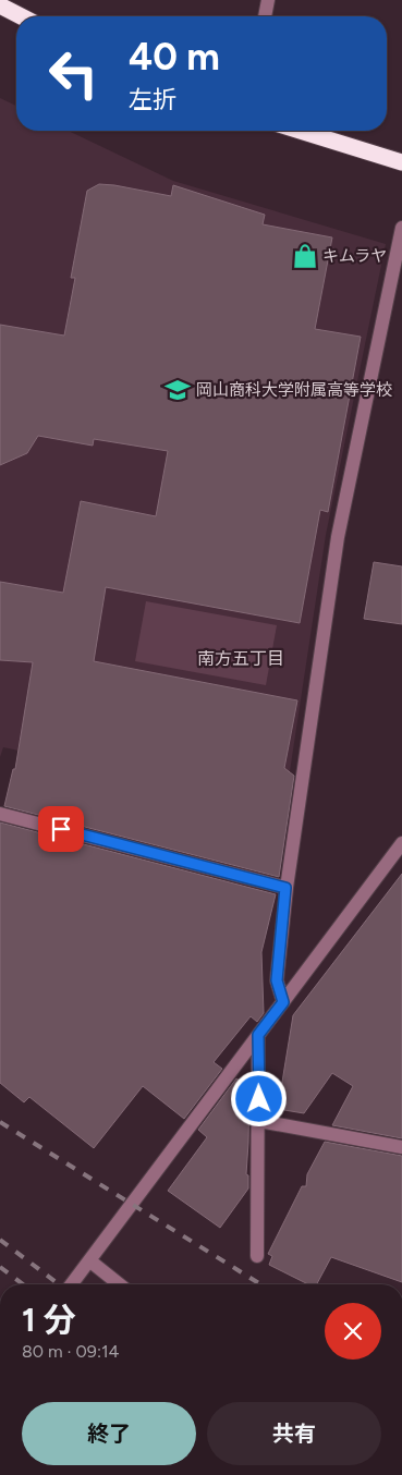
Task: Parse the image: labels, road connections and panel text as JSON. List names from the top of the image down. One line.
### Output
{"districts":["南方五丁目"],"places":{"shop":["キムラヤ"],"school or university":["岡山商科大学附属高等学校"]},"page":{"turn":["40 m","左折"],"heading":["1 分","80 m · 09:14"],"buttons":["終了","共有"]}}
